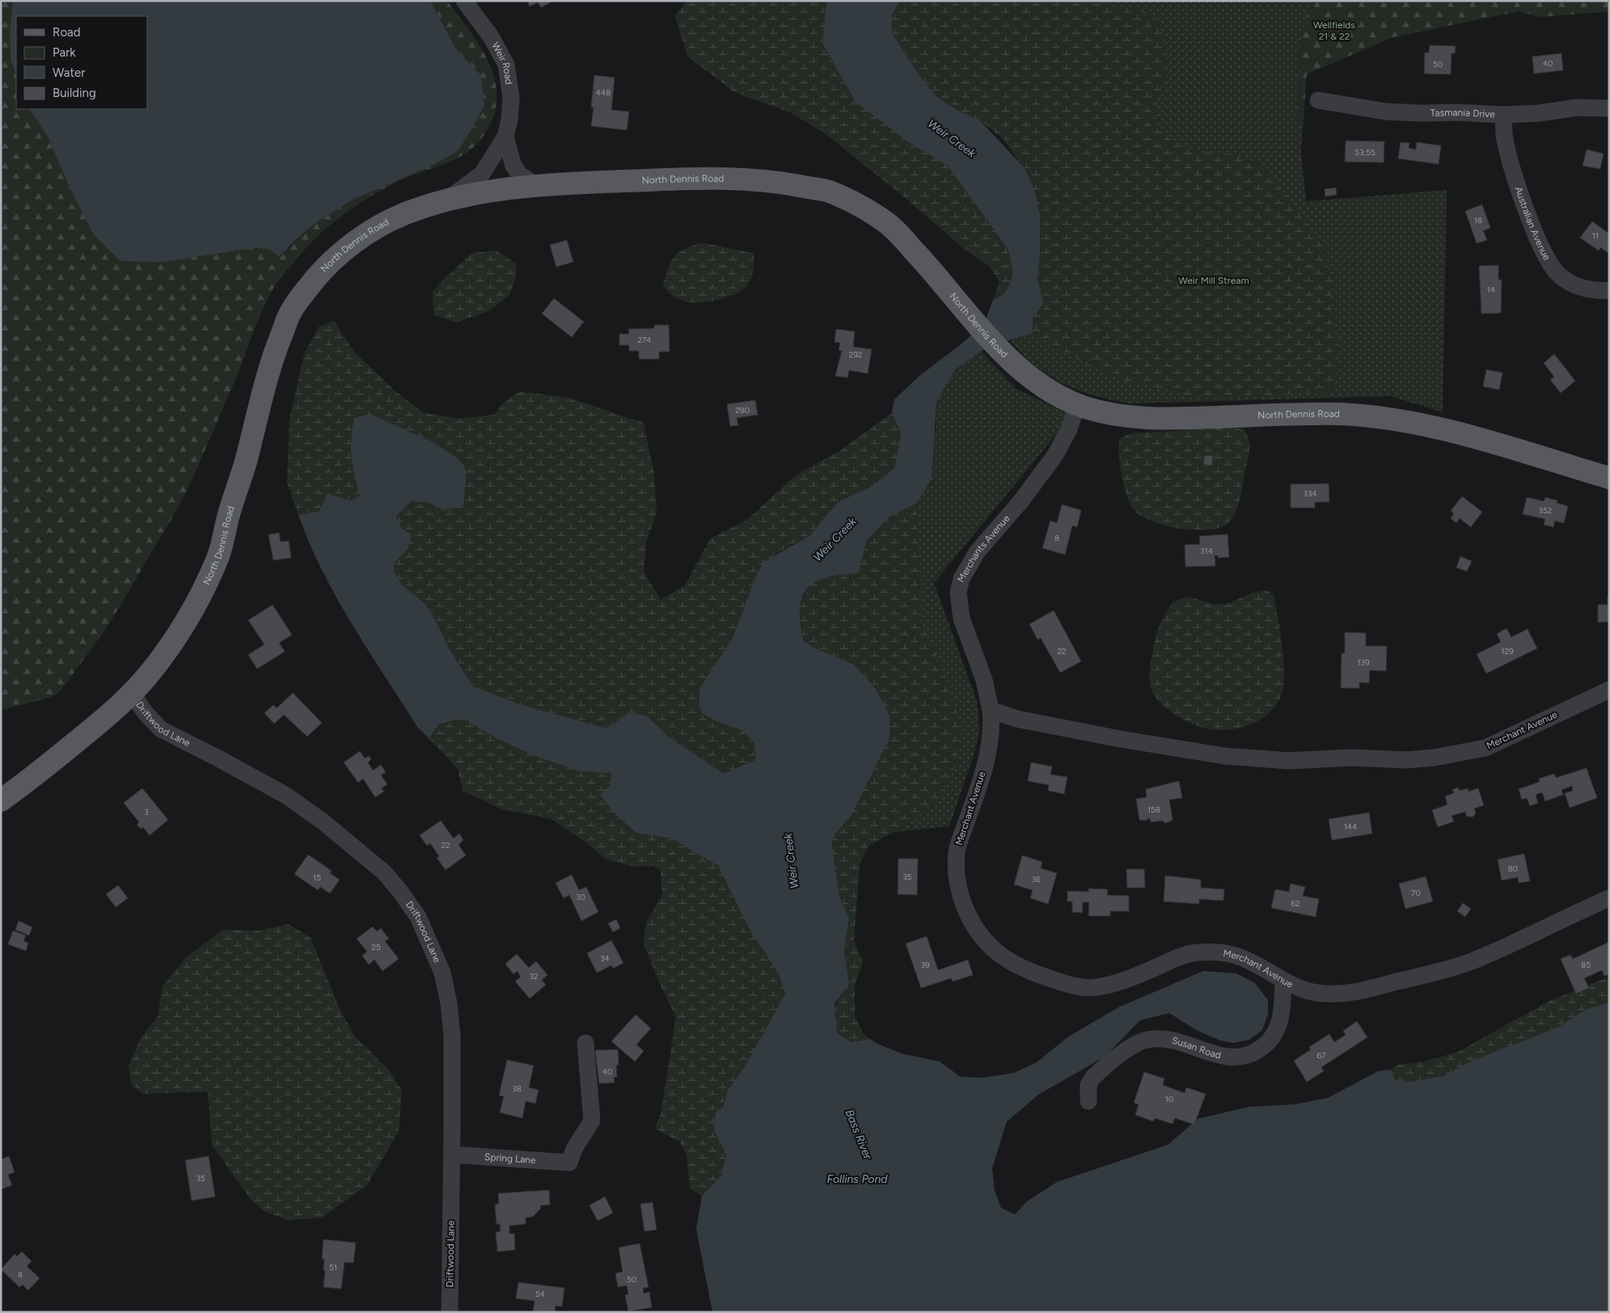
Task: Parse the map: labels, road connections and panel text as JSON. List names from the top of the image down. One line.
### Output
{"streets":{"main road":["North Dennis Road"],"street":["Weir Road","Tasmania Drive","Australian Avenue","Merchants Avenue","Driftwood Lane","Merchant Avenue","Susan Road","Spring Lane"]},"crossings":[["Weir Road","North Dennis Road"],["Tasmania Drive","Australian Avenue"],["North Dennis Road","Merchants Avenue"],["North Dennis Road","Driftwood Lane"],["Merchants Avenue","Merchant Avenue"],["Driftwood Lane","Spring Lane"],["Merchant Avenue","Susan Road"]],"water":["Weir Creek","Bass River","Follins Pond"],"parks":["Wellfields 21 & 22","Weir Mill Stream"],"house_numbers":["40","50","448","53;55","18","11","14","274","292","290","334","352","8","314","22","129","139","158","3","144","22","80","35","15","36","70","30","62","25","34","39","85","32","67","40","38","10","35","51","8","50","54"],"legend":["Road","Park","Water","Building"]}
